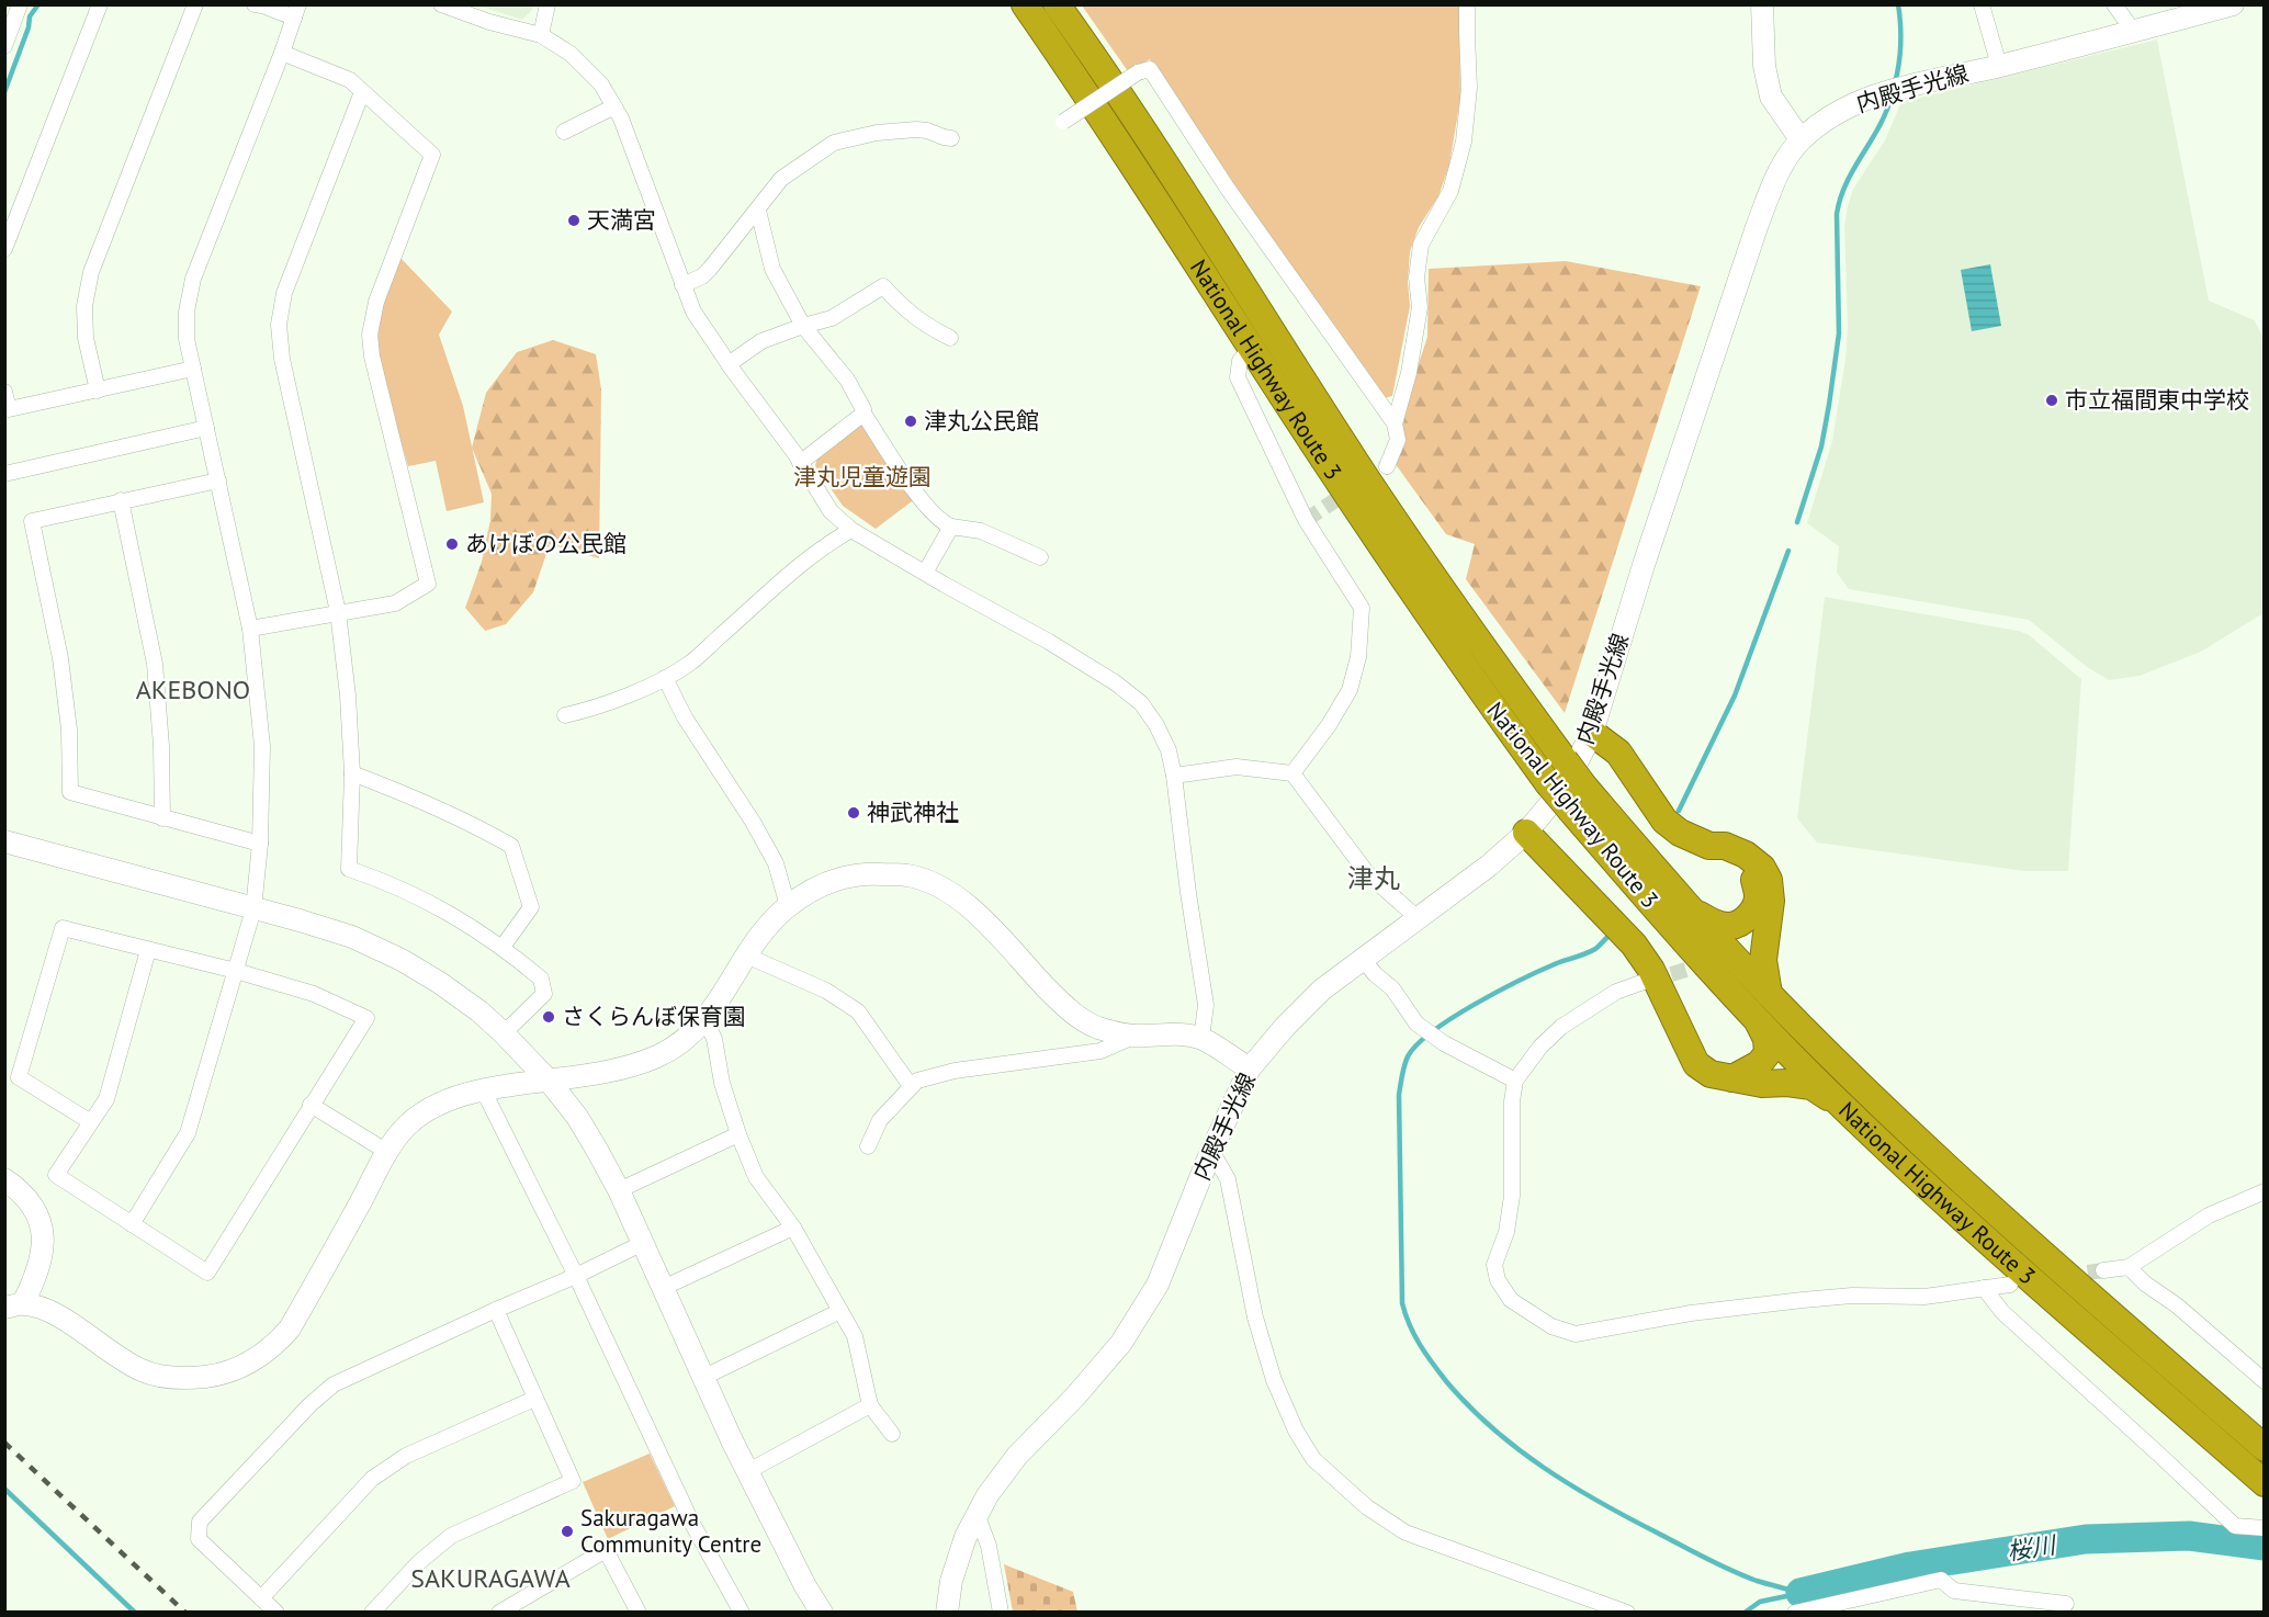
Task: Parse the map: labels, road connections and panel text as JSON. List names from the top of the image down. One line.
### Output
{"streets":{"highway":["National Highway Route 3"],"street":["内殿手光線"]},"districts":["AKEBONO","津丸","SAKURAGAWA"],"water":["桜川"],"parks":["津丸児童遊園"],"places":["天満宮","市立福間東中学校","津丸公民館","あけぼの公民館","神武神社","さくらんぼ保育園","Sakuragawa Community Centre"]}
